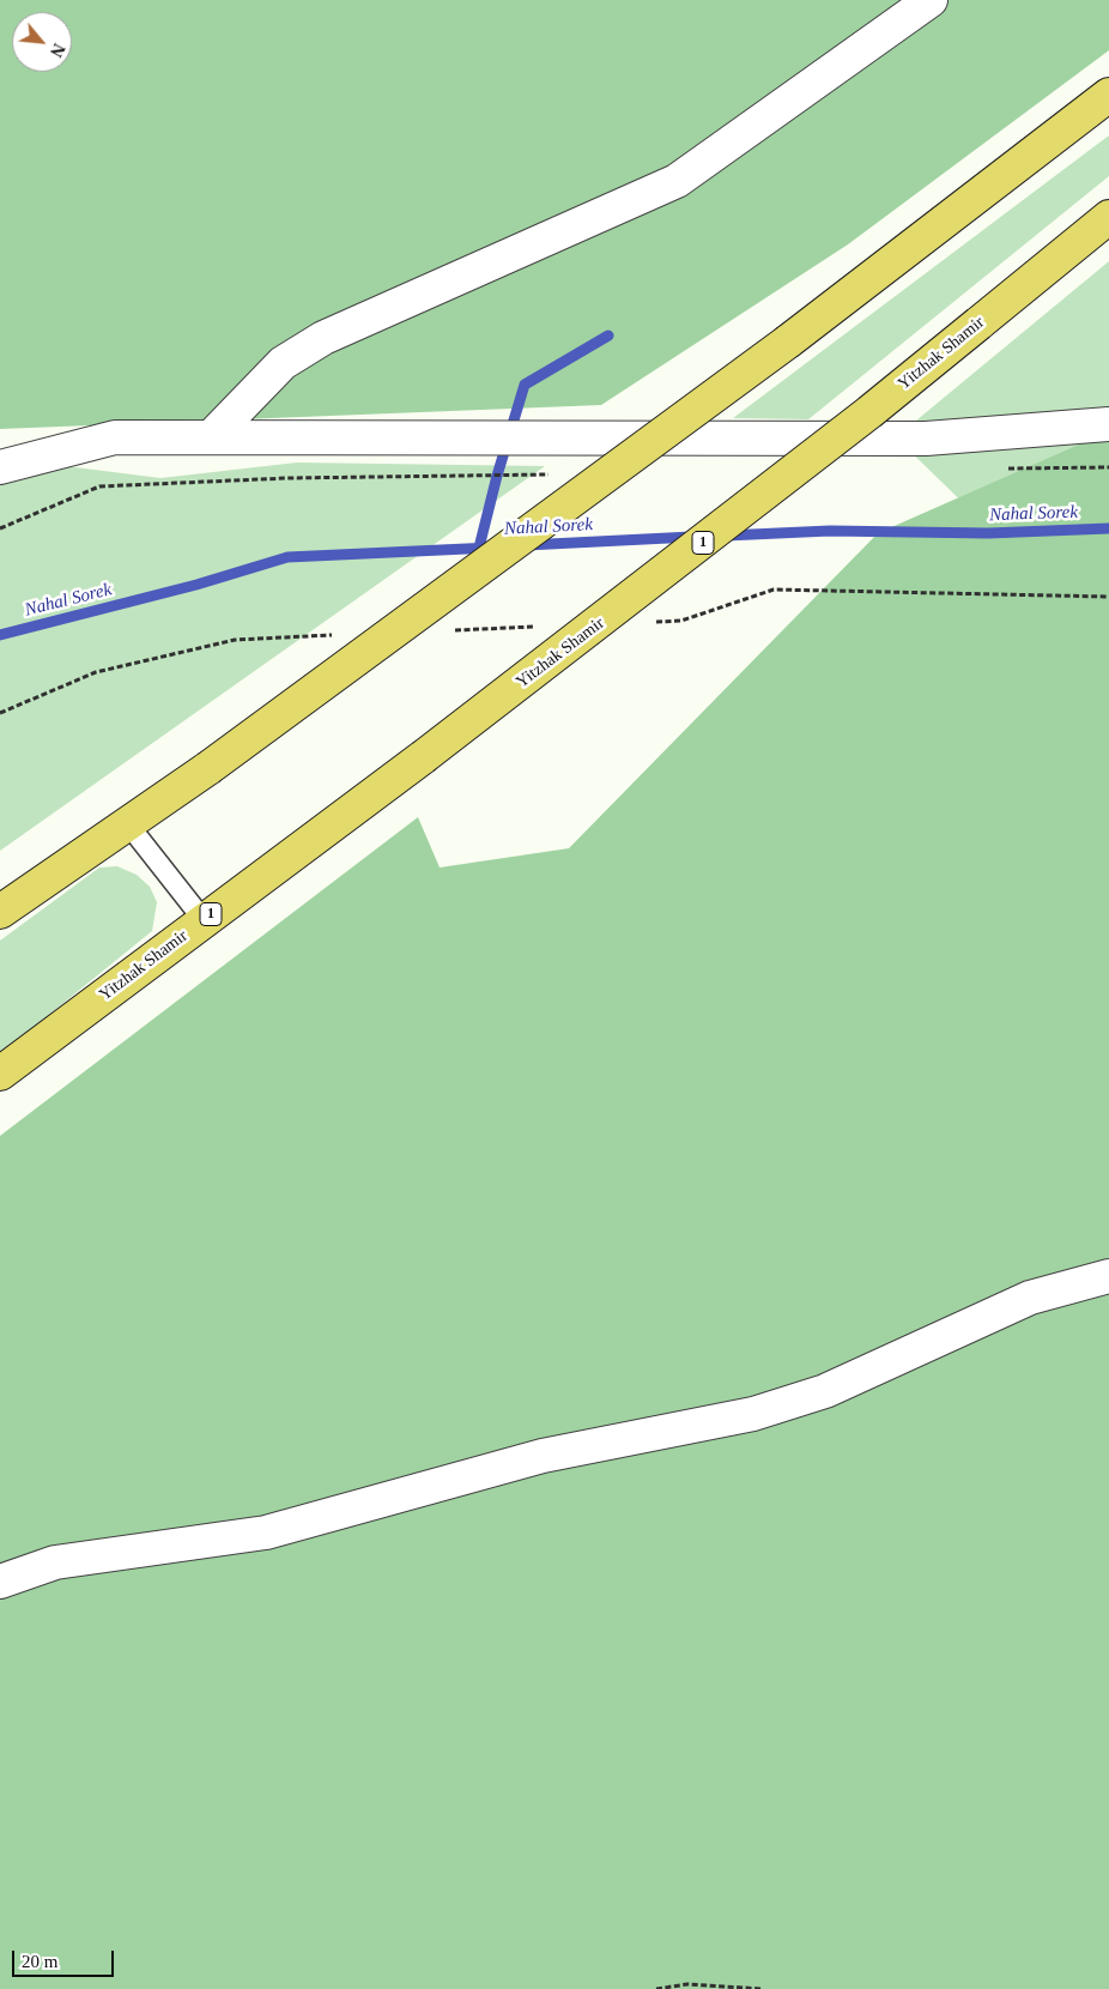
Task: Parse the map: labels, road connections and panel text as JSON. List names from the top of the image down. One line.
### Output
{"streets":{"highway":["Yitzhak Shamir","1"]},"water":["Nahal Sorek"],"scale_bar":"20 m","north":"bottom right"}
